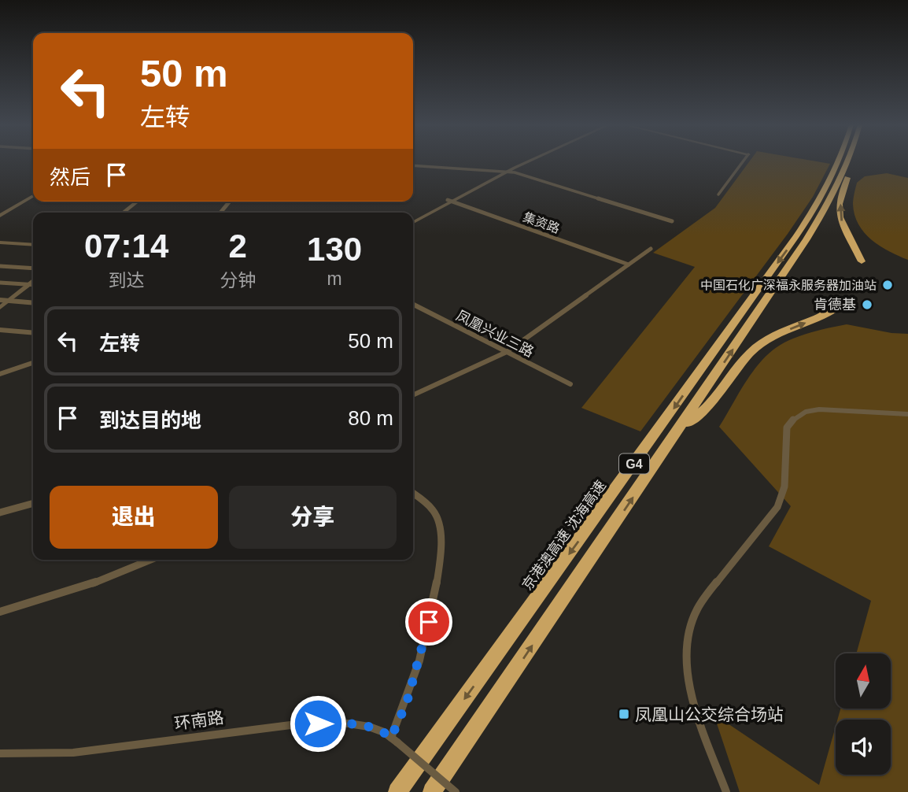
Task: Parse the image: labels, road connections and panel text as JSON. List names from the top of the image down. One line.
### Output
{"streets":{"highway":["G4","京港澳高速 沈海高速"],"street":["集资路","凤凰兴业三路","环南路"]},"places":{"other":["中国石化广深福永服务器加油站","肯德基"],"transit":["凤凰山公交综合场站"]},"north":"top","page":{"turn":["50 m","左转"],"then":"然后","eta":["07:14","到达","2","分钟","130","m"],"list":[{"name":"左转","value":"50 m"},{"name":"到达目的地","value":"80 m"}],"buttons":["退出","分享"]}}
